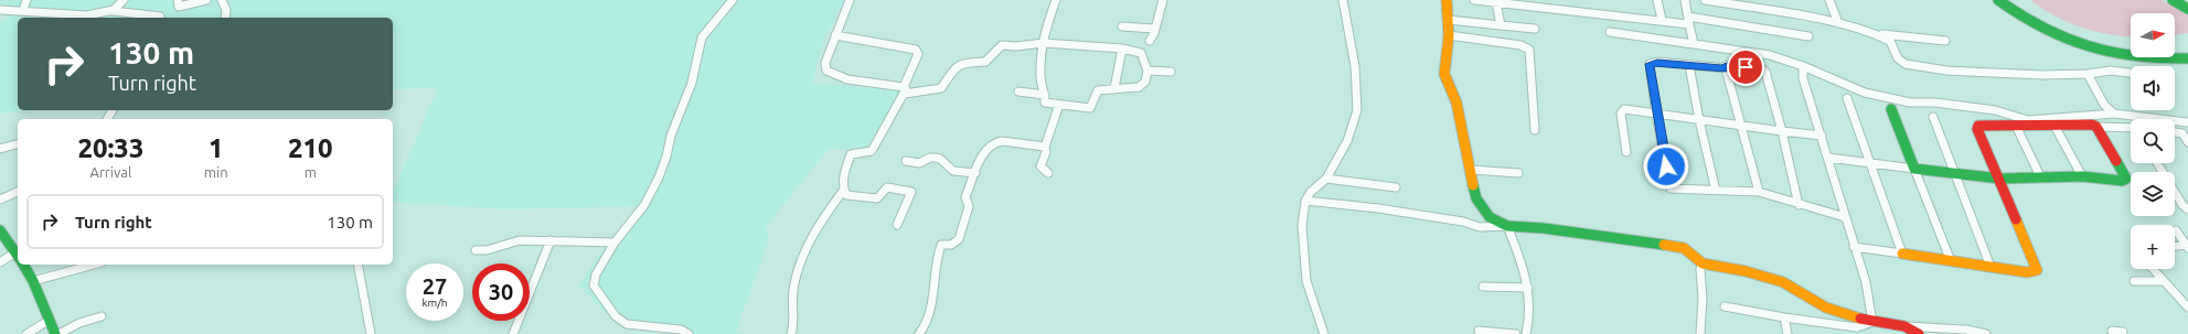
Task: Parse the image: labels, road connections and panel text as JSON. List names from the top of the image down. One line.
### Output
{"north":"right","page":{"map_buttons":"+","turn":["130 m","Turn right"],"eta":["20:33","Arrival","1","min","210","m"],"list":[{"name":"Turn right","value":"130 m"}],"speed":"27 km/h","limit":"30"}}
